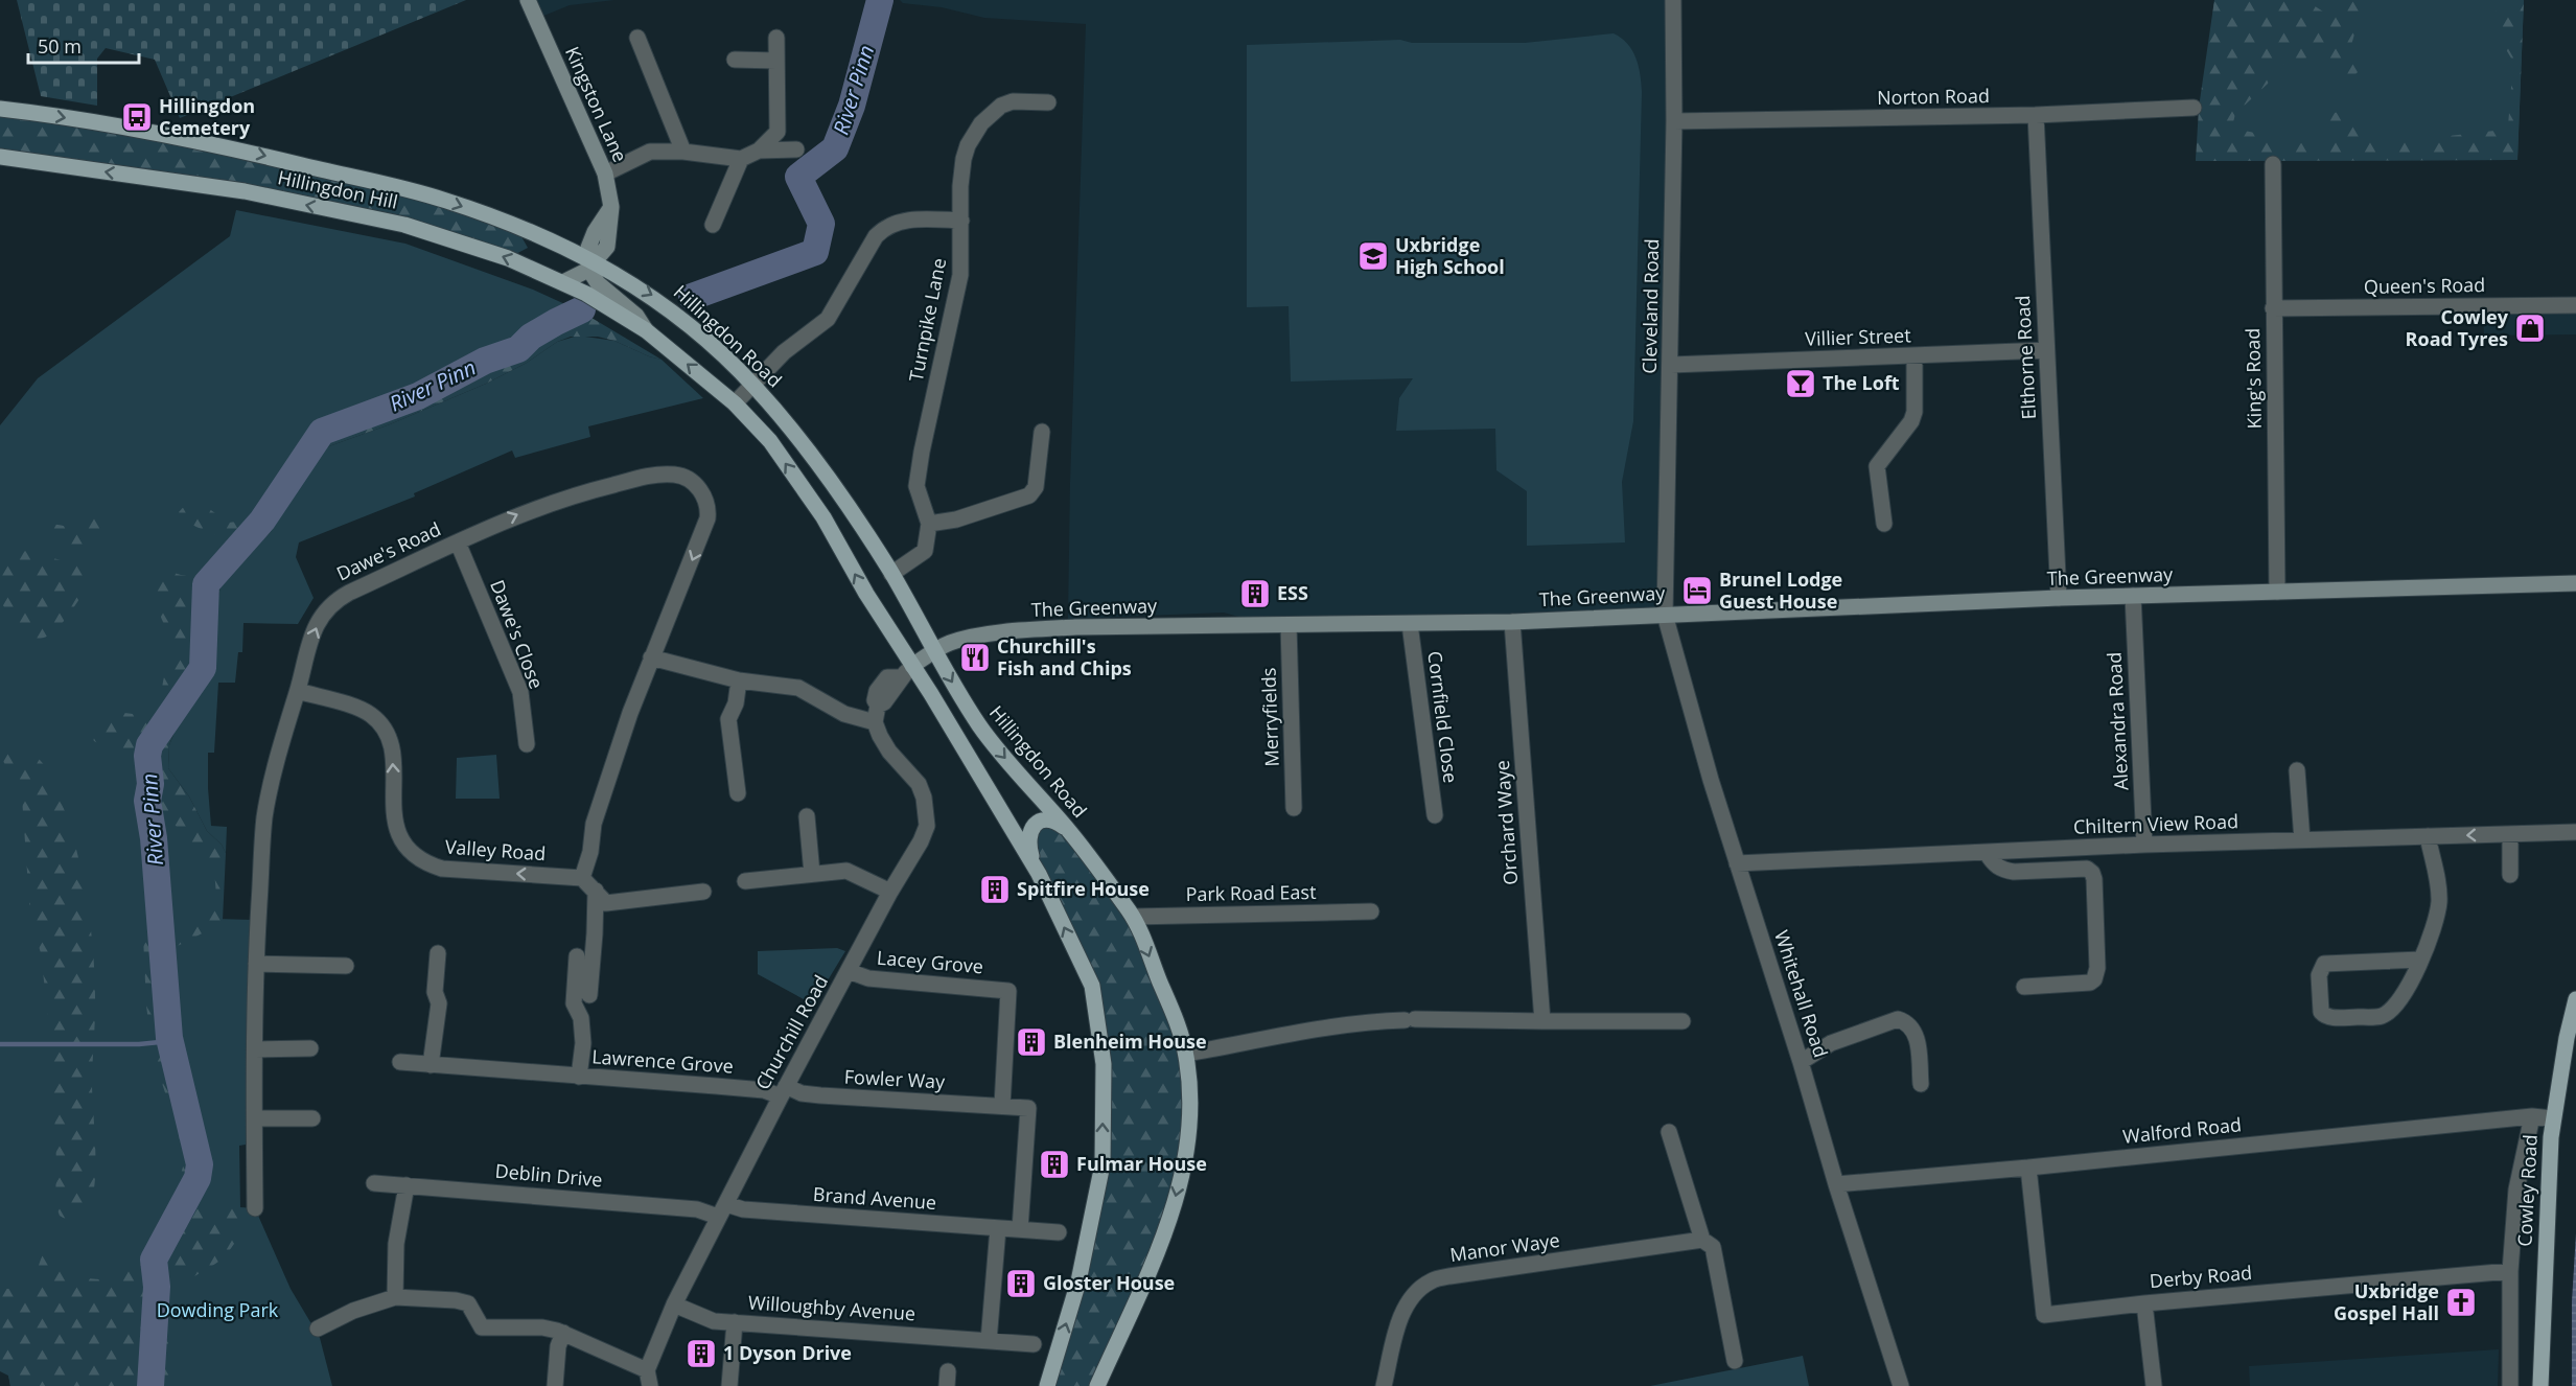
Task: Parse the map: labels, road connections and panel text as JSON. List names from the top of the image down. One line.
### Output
{"streets":{"main road":["Hillingdon Hill","Hillingdon Road","Cowley Road"],"street":["Norton Road","Kingston Lane","Queen's Road","Cleveland Road","Turnpike Lane","Villier Street","Elthorne Road","King's Road","Dawe's Road","The Greenway","Dawe's Close","Merryfields","Cornfield Close","Alexandra Road","Orchard Waye","Chiltern View Road","Valley Road","Park Road East","Lacey Grove","Whitehall Road","Churchill Road","Lawrence Grove","Fowler Way","Walford Road","Deblin Drive","Brand Avenue","Manor Waye","Derby Road","Willoughby Avenue"]},"crossings":[["Norton Road","Cleveland Road"],["Norton Road","Elthorne Road"],["Kingston Lane","Hillingdon Hill"],["Kingston Lane","Hillingdon Road"],["Hillingdon Hill","Hillingdon Road"],["Queen's Road","King's Road"],["Cleveland Road","Villier Street"],["Cleveland Road","The Greenway"],["Cleveland Road","Whitehall Road"],["Hillingdon Road","The Greenway"],["Hillingdon Road","Park Road East"],["Villier Street","Elthorne Road"],["Elthorne Road","The Greenway"],["King's Road","The Greenway"],["Dawe's Road","Dawe's Close"],["Dawe's Road","Valley Road"],["The Greenway","Merryfields"],["The Greenway","Cornfield Close"],["The Greenway","Alexandra Road"],["The Greenway","Orchard Waye"],["The Greenway","Whitehall Road"],["Alexandra Road","Chiltern View Road"],["Chiltern View Road","Whitehall Road"],["Lacey Grove","Churchill Road"],["Lacey Grove","Fowler Way"],["Whitehall Road","Walford Road"],["Churchill Road","Lawrence Grove"],["Churchill Road","Fowler Way"],["Churchill Road","Deblin Drive"],["Churchill Road","Brand Avenue"],["Churchill Road","Willoughby Avenue"],["Lawrence Grove","Fowler Way"],["Fowler Way","Brand Avenue"],["Walford Road","Cowley Road"],["Walford Road","Derby Road"],["Deblin Drive","Brand Avenue"]],"one_way":["Valley Road"],"water":["River Pinn"],"parks":["Dowding Park"],"places":{"bus stop":["Hillingdon Cemetery"],"school or university":["Uxbridge High School"],"shop":["Cowley Road Tyres"],"bar":["The Loft"],"hotel":["Brunel Lodge Guest House"],"building":["ESS","Spitfire House","Blenheim House","Fulmar House","Gloster House","1 Dyson Drive"],"restaurant":["Churchill's Fish and Chips"],"church":["Uxbridge Gospel Hall"]},"scale_bar":"50 m"}
